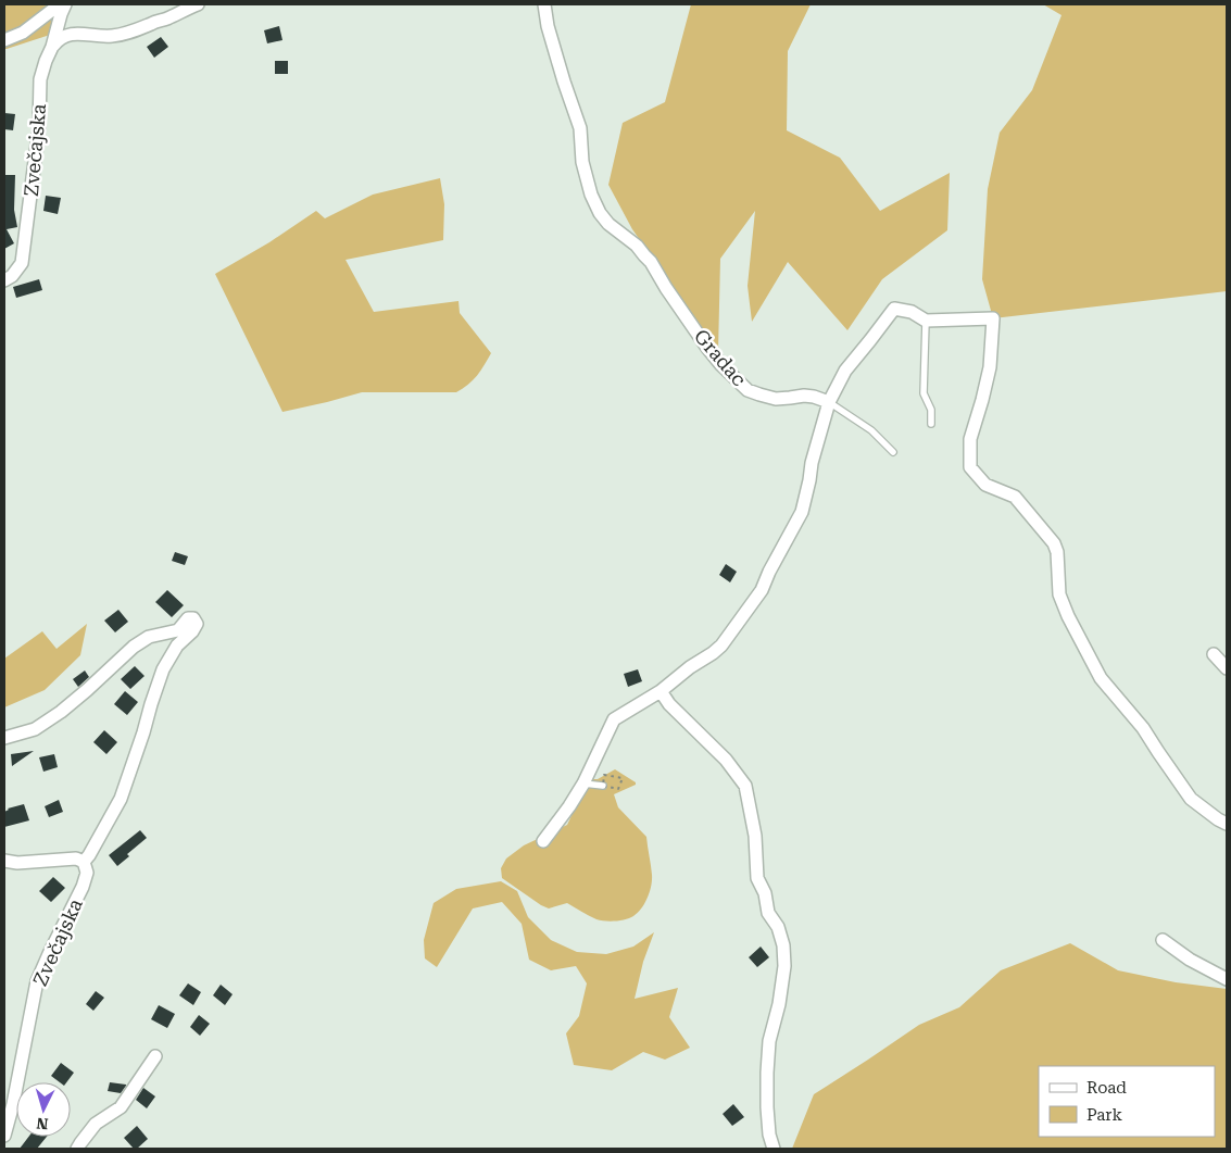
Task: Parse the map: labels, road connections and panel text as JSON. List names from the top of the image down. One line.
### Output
{"streets":{"street":["Zvečajska","Gradac"]},"legend":["Road","Park"],"north":"bottom"}
